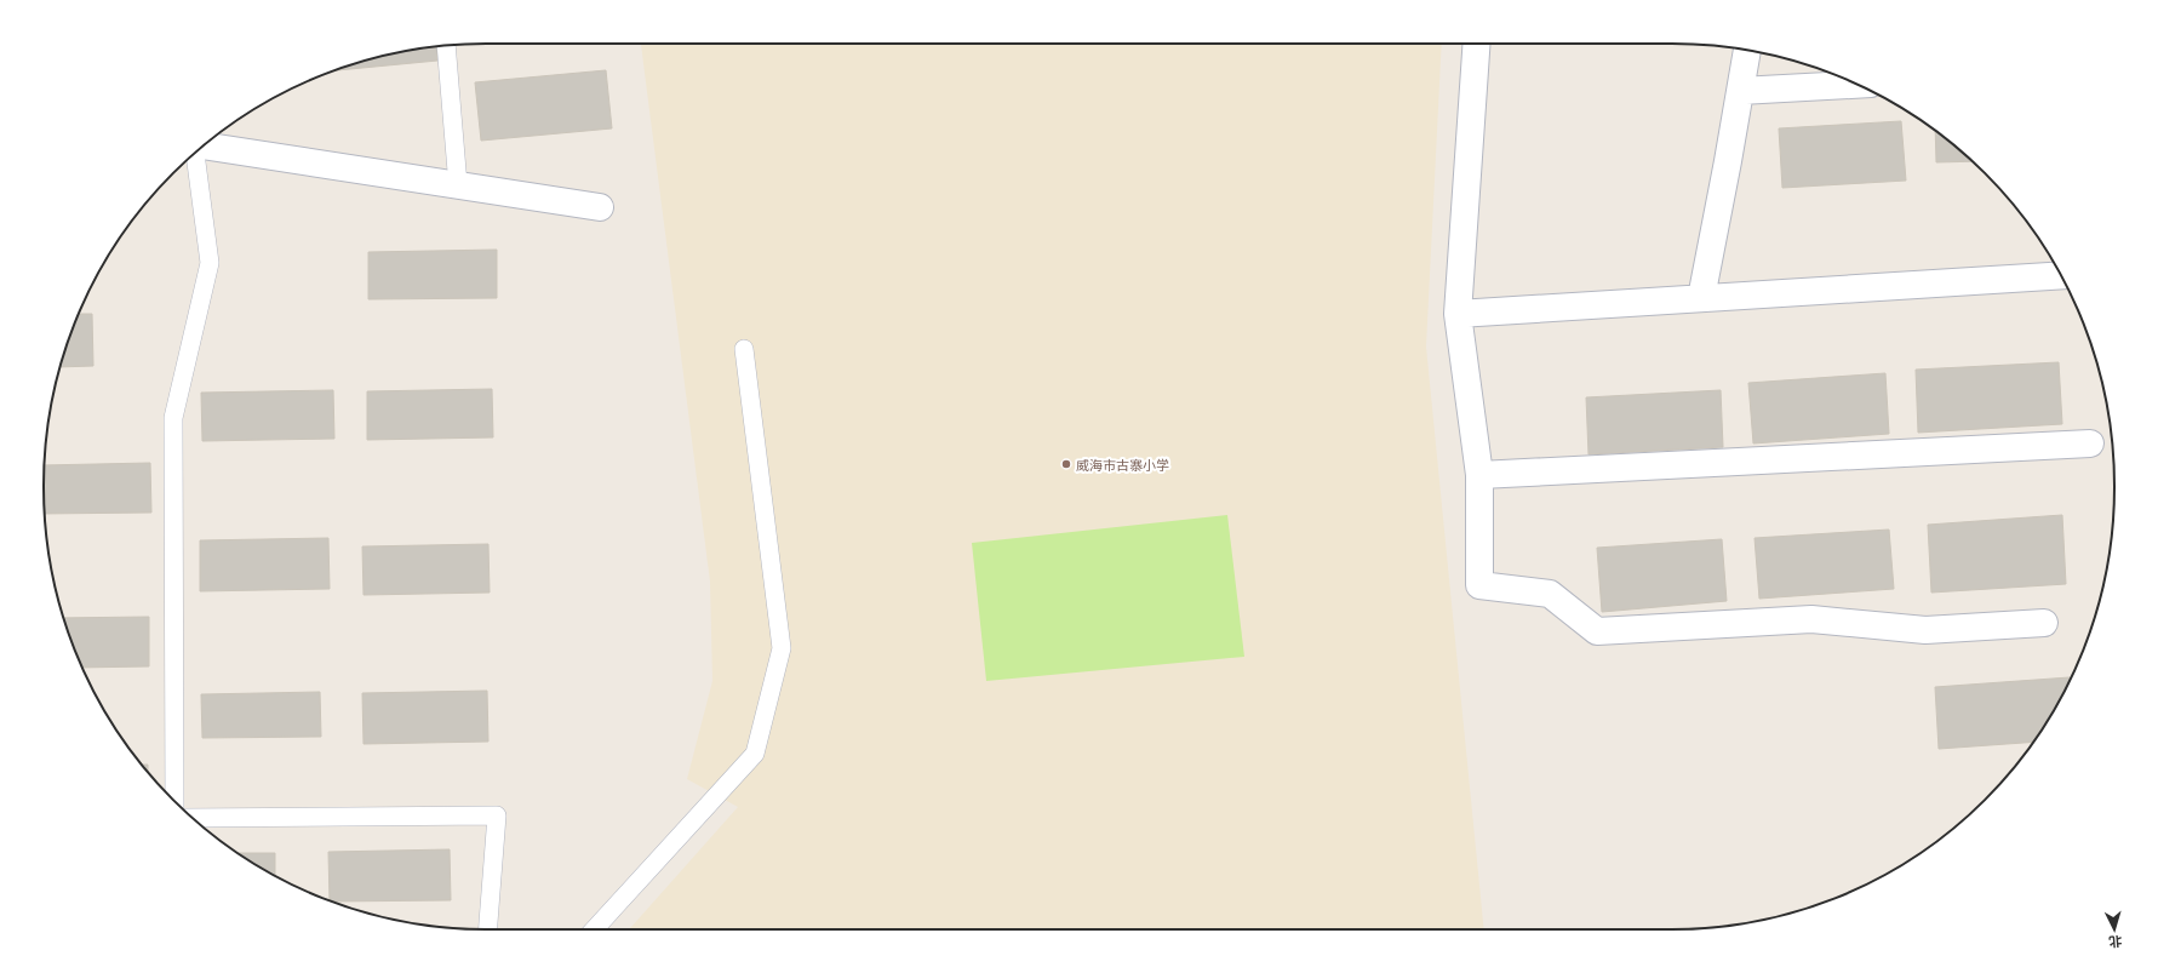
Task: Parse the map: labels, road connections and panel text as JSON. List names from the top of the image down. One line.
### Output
{"places":["威海市古寨小学"],"north":"bottom"}
